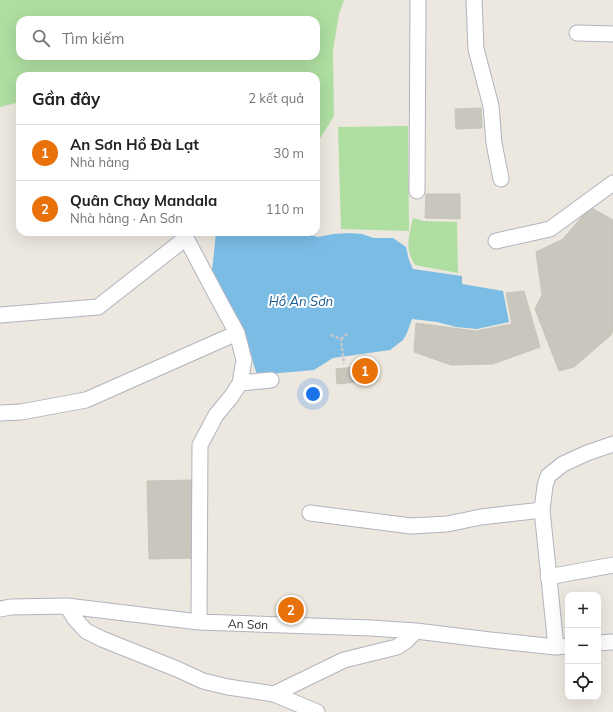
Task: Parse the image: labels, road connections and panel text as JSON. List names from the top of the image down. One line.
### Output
{"streets":{"street":["An Sơn"]},"water":["Hồ An Sơn"],"page":{"search":"Tìm kiếm","heading":["Gần đây","2 kết quả"],"list":[{"mark":"1","name":"An Sơn Hồ Đà Lạt","note":"Nhà hàng","value":"30 m"},{"mark":"2","name":"Quân Chay Mandala","note":"Nhà hàng · An Sơn","value":"110 m"}],"pins":["1","2"],"map_buttons":["+","−"]}}
